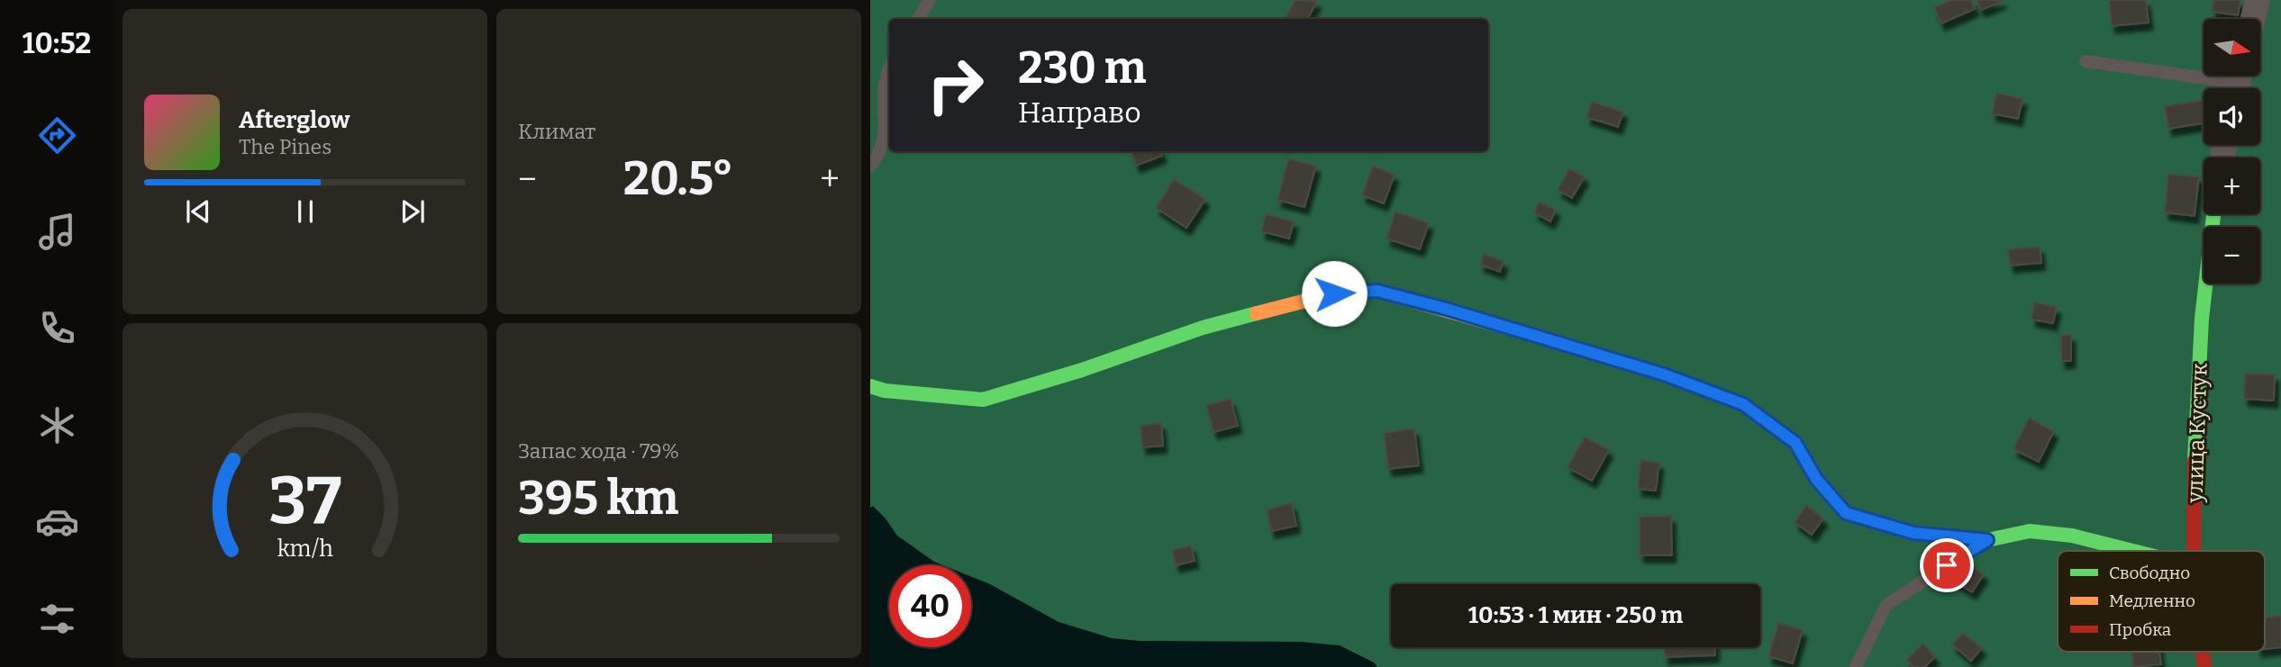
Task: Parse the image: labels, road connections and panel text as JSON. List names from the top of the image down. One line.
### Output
{"streets":{"street":["улица Кустук"]},"legend":["Свободно","Медленно","Пробка"],"north":"right","page":{"tabs":"10:52","tile":["Климат",["Запас хода · 79%","395 km"]],"map_buttons":["+","−"],"turn":["230 m","Направо"],"song":["Afterglow","The Pines"],"heat":["−","20.5°","+"],"limit":"40","trip":"10:53 · 1 мин · 250 m","gauge":["37","km/h"]}}
